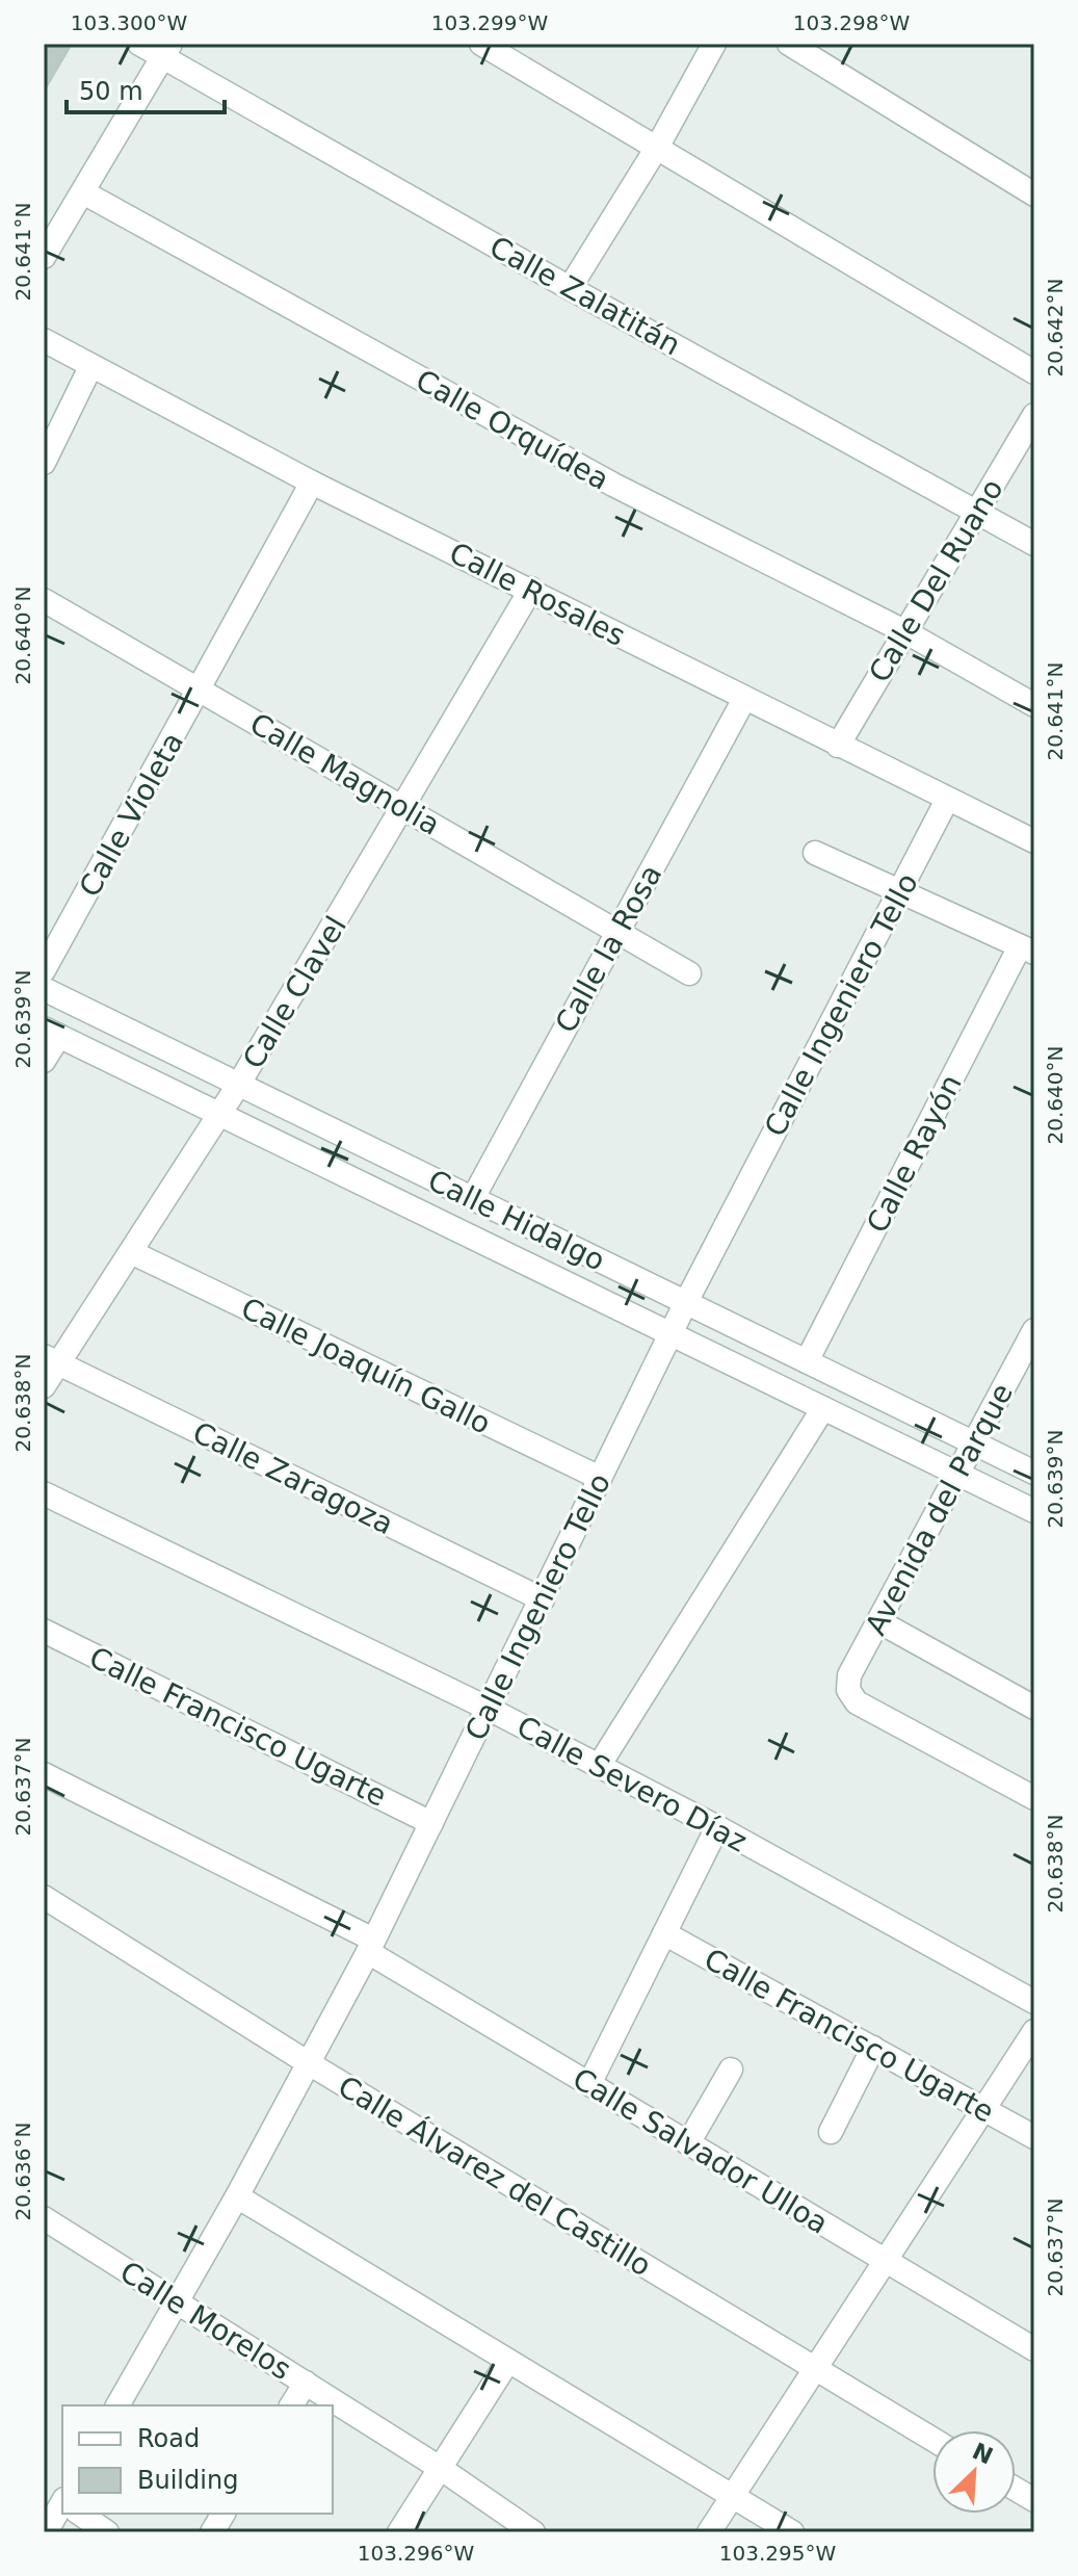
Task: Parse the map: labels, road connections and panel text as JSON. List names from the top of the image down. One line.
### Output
{"streets":{"street":["Calle Zalatitán","Calle Orquídea","Calle Del Ruano","Calle Rosales","Calle Magnolia","Calle Violeta","Calle la Rosa","Calle Clavel","Calle Ingeniero Tello","Calle Rayón","Calle Hidalgo","Calle Joaquín Gallo","Calle Zaragoza","Avenida del Parque","Calle Francisco Ugarte","Calle Severo Díaz","Calle Salvador Ulloa","Calle Álvarez del Castillo","Calle Morelos"]},"crossings":[["Calle Zalatitán","Calle Del Ruano"],["Calle Orquídea","Calle Del Ruano"],["Calle Del Ruano","Calle Rosales"],["Calle Rosales","Calle Violeta"],["Calle Rosales","Calle la Rosa"],["Calle Rosales","Calle Clavel"],["Calle Rosales","Calle Ingeniero Tello"],["Calle Magnolia","Calle Violeta"],["Calle Magnolia","Calle la Rosa"],["Calle Magnolia","Calle Clavel"],["Calle la Rosa","Calle Hidalgo"],["Calle Clavel","Calle Hidalgo"],["Calle Clavel","Calle Joaquín Gallo"],["Calle Clavel","Calle Zaragoza"],["Calle Ingeniero Tello","Calle Hidalgo"],["Calle Ingeniero Tello","Calle Joaquín Gallo"],["Calle Ingeniero Tello","Calle Zaragoza"],["Calle Ingeniero Tello","Calle Francisco Ugarte"],["Calle Ingeniero Tello","Calle Severo Díaz"],["Calle Ingeniero Tello","Calle Salvador Ulloa"],["Calle Ingeniero Tello","Calle Álvarez del Castillo"],["Calle Ingeniero Tello","Calle Morelos"],["Calle Rayón","Calle Hidalgo"],["Calle Hidalgo","Avenida del Parque"]],"legend":["Road","Building"],"scale_bar":"50 m","north":"top right","coordinates":["103.300°W","103.299°W","103.298°W","20.641°N","20.642°N","20.640°N","20.639°N","20.638°N","20.637°N","20.636°N","103.296°W","103.295°W"]}
